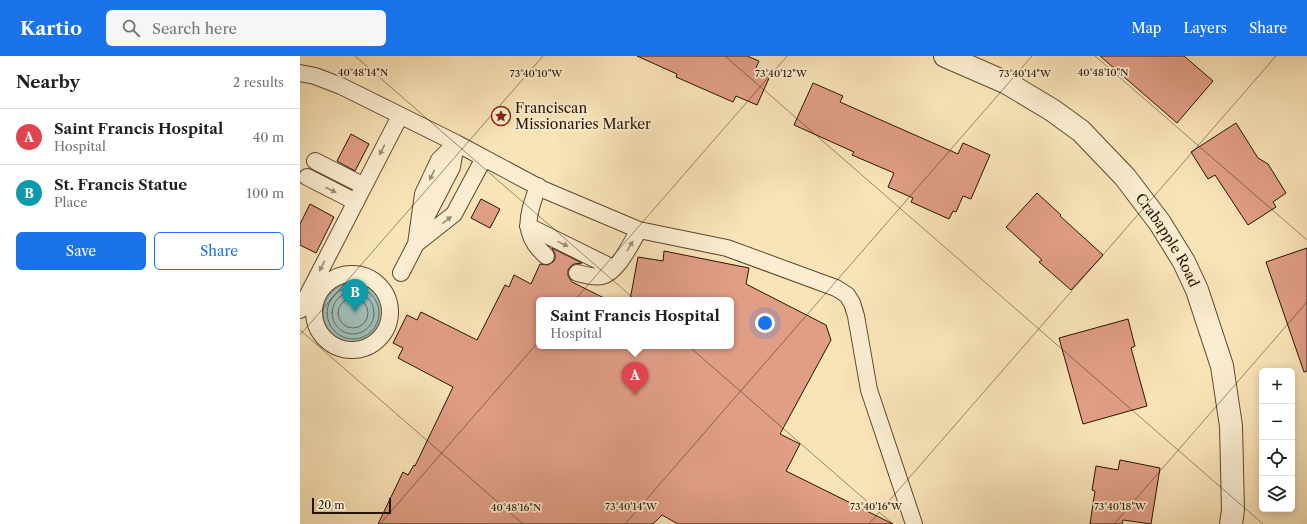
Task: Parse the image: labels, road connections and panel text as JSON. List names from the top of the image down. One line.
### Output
{"streets":{"street":["Crabapple Road"]},"places":{"place":["Franciscan Missionaries Marker"]},"scale_bar":"20 m","page":{"header":"Kartio","search":"Search here","nav":["Map","Layers","Share"],"heading":["Nearby","2 results"],"list":[{"mark":"A","name":"Saint Francis Hospital","note":"Hospital","value":"40 m"},{"mark":"B","name":"St. Francis Statue","note":"Place","value":"100 m"}],"buttons":["Save","Share"],"pins":["B","A"],"popup":["Saint Francis Hospital","Hospital"],"map_buttons":["+","−"],"scale":"20 m"},"coordinates":["40°48'14\"N","40°48'10\"N","73°40'10\"W","73°40'12\"W","73°40'14\"W","73°40'16\"W","73°40'18\"W","40°48'16\"N"]}
